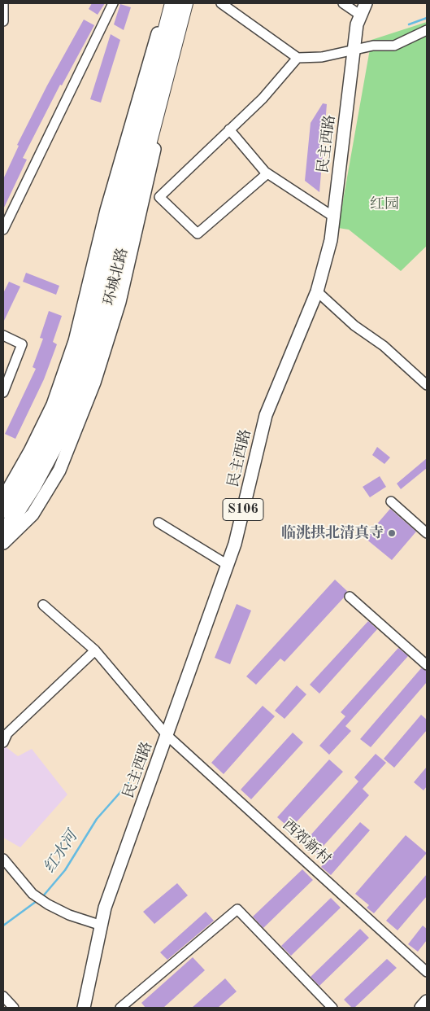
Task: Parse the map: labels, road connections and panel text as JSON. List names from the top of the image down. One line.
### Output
{"streets":{"highway":["环城北路"],"main road":["民主西路","S106"],"street":["西郊新村"]},"crossings":[["民主西路","西郊新村"]],"water":["红水河"],"parks":["红园"],"places":["临洮拱北清真寺"]}
